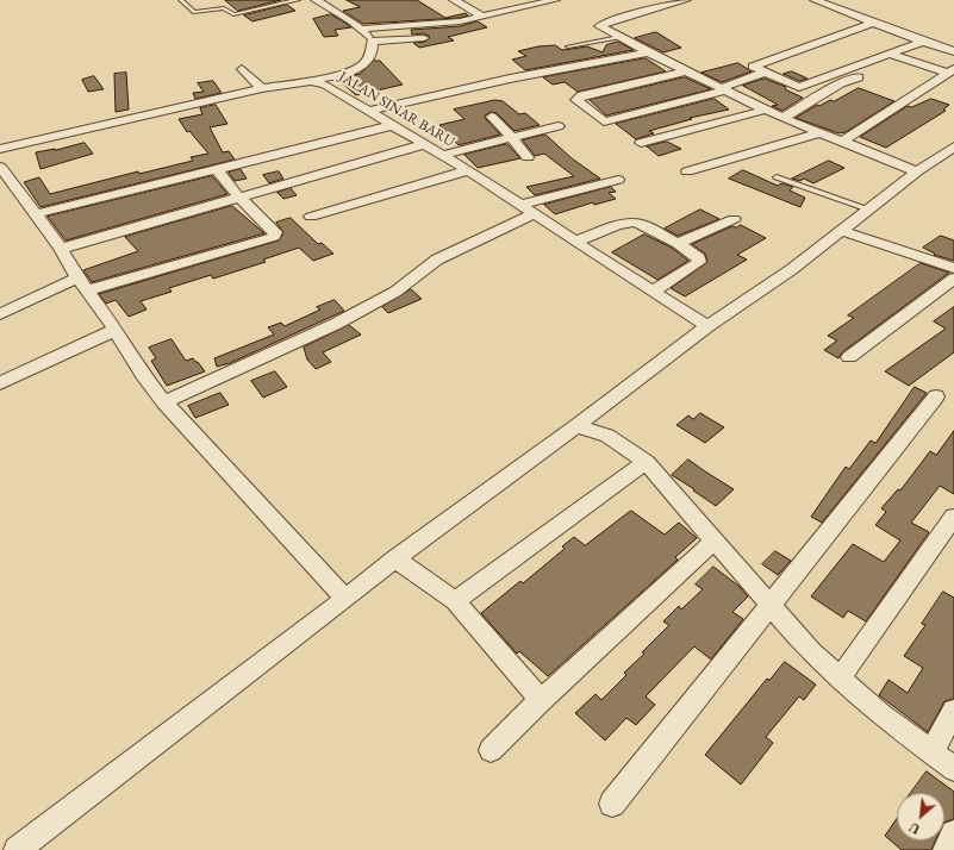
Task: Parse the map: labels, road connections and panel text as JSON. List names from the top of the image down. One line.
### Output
{"streets":{"street":["JALAN SINAR BARU"]},"north":"bottom left"}
